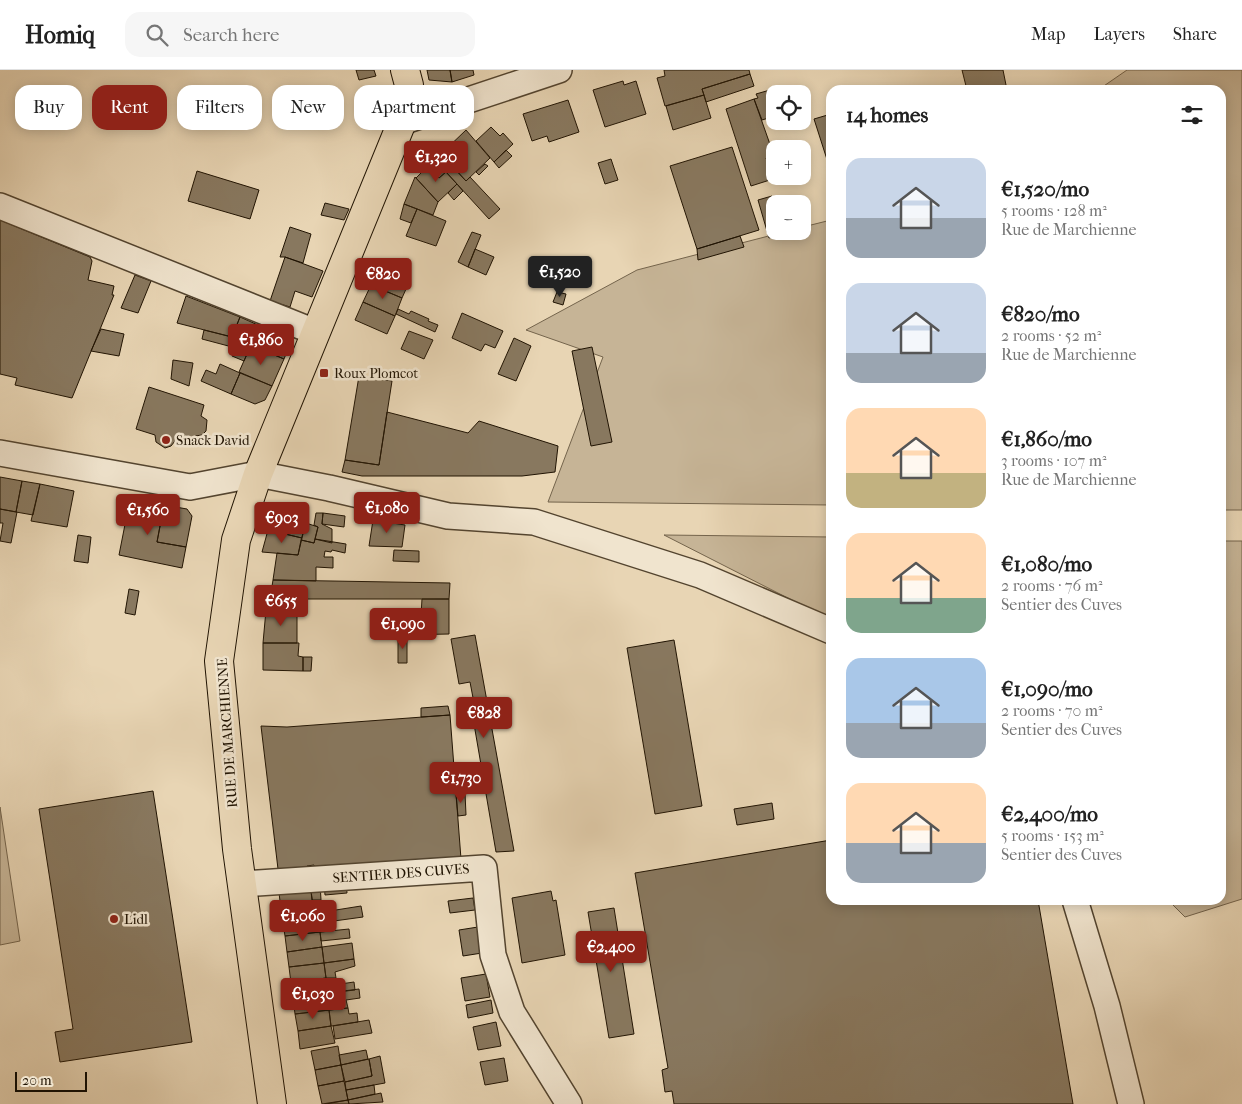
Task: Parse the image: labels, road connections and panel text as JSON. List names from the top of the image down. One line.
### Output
{"streets":{"main road":["RUE DE MARCHIENNE"],"street":["SENTIER DES CUVES"]},"crossings":[["RUE DE MARCHIENNE","SENTIER DES CUVES"]],"places":{"transit":["Roux Plomcot"],"other":["Snack David","Lidl"]},"scale_bar":"20 m","page":{"header":"Homiq","search":"Search here","nav":["Map","Layers","Share"],"map_buttons":["+","−"],"chip":["Buy","Rent","Filters","New","Apartment"],"heading":"14 homes","price":["€1,320","€1,520","€820","€1,860","€1,080","€1,560","€903","€655","€1,090","€828","€1,730","€1,060","€2,400","€1,030"],"list":[{"name":"€1,520/mo","note":"5 rooms · 128 m² · Rue de Marchienne"},{"name":"€820/mo","note":"2 rooms · 52 m² · Rue de Marchienne"},{"name":"€1,860/mo","note":"3 rooms · 107 m² · Rue de Marchienne"},{"name":"€1,080/mo","note":"2 rooms · 76 m² · Sentier des Cuves"},{"name":"€1,090/mo","note":"2 rooms · 70 m² · Sentier des Cuves"},{"name":"€2,400/mo","note":"5 rooms · 153 m² · Sentier des Cuves"}],"scale":"20 m"}}
